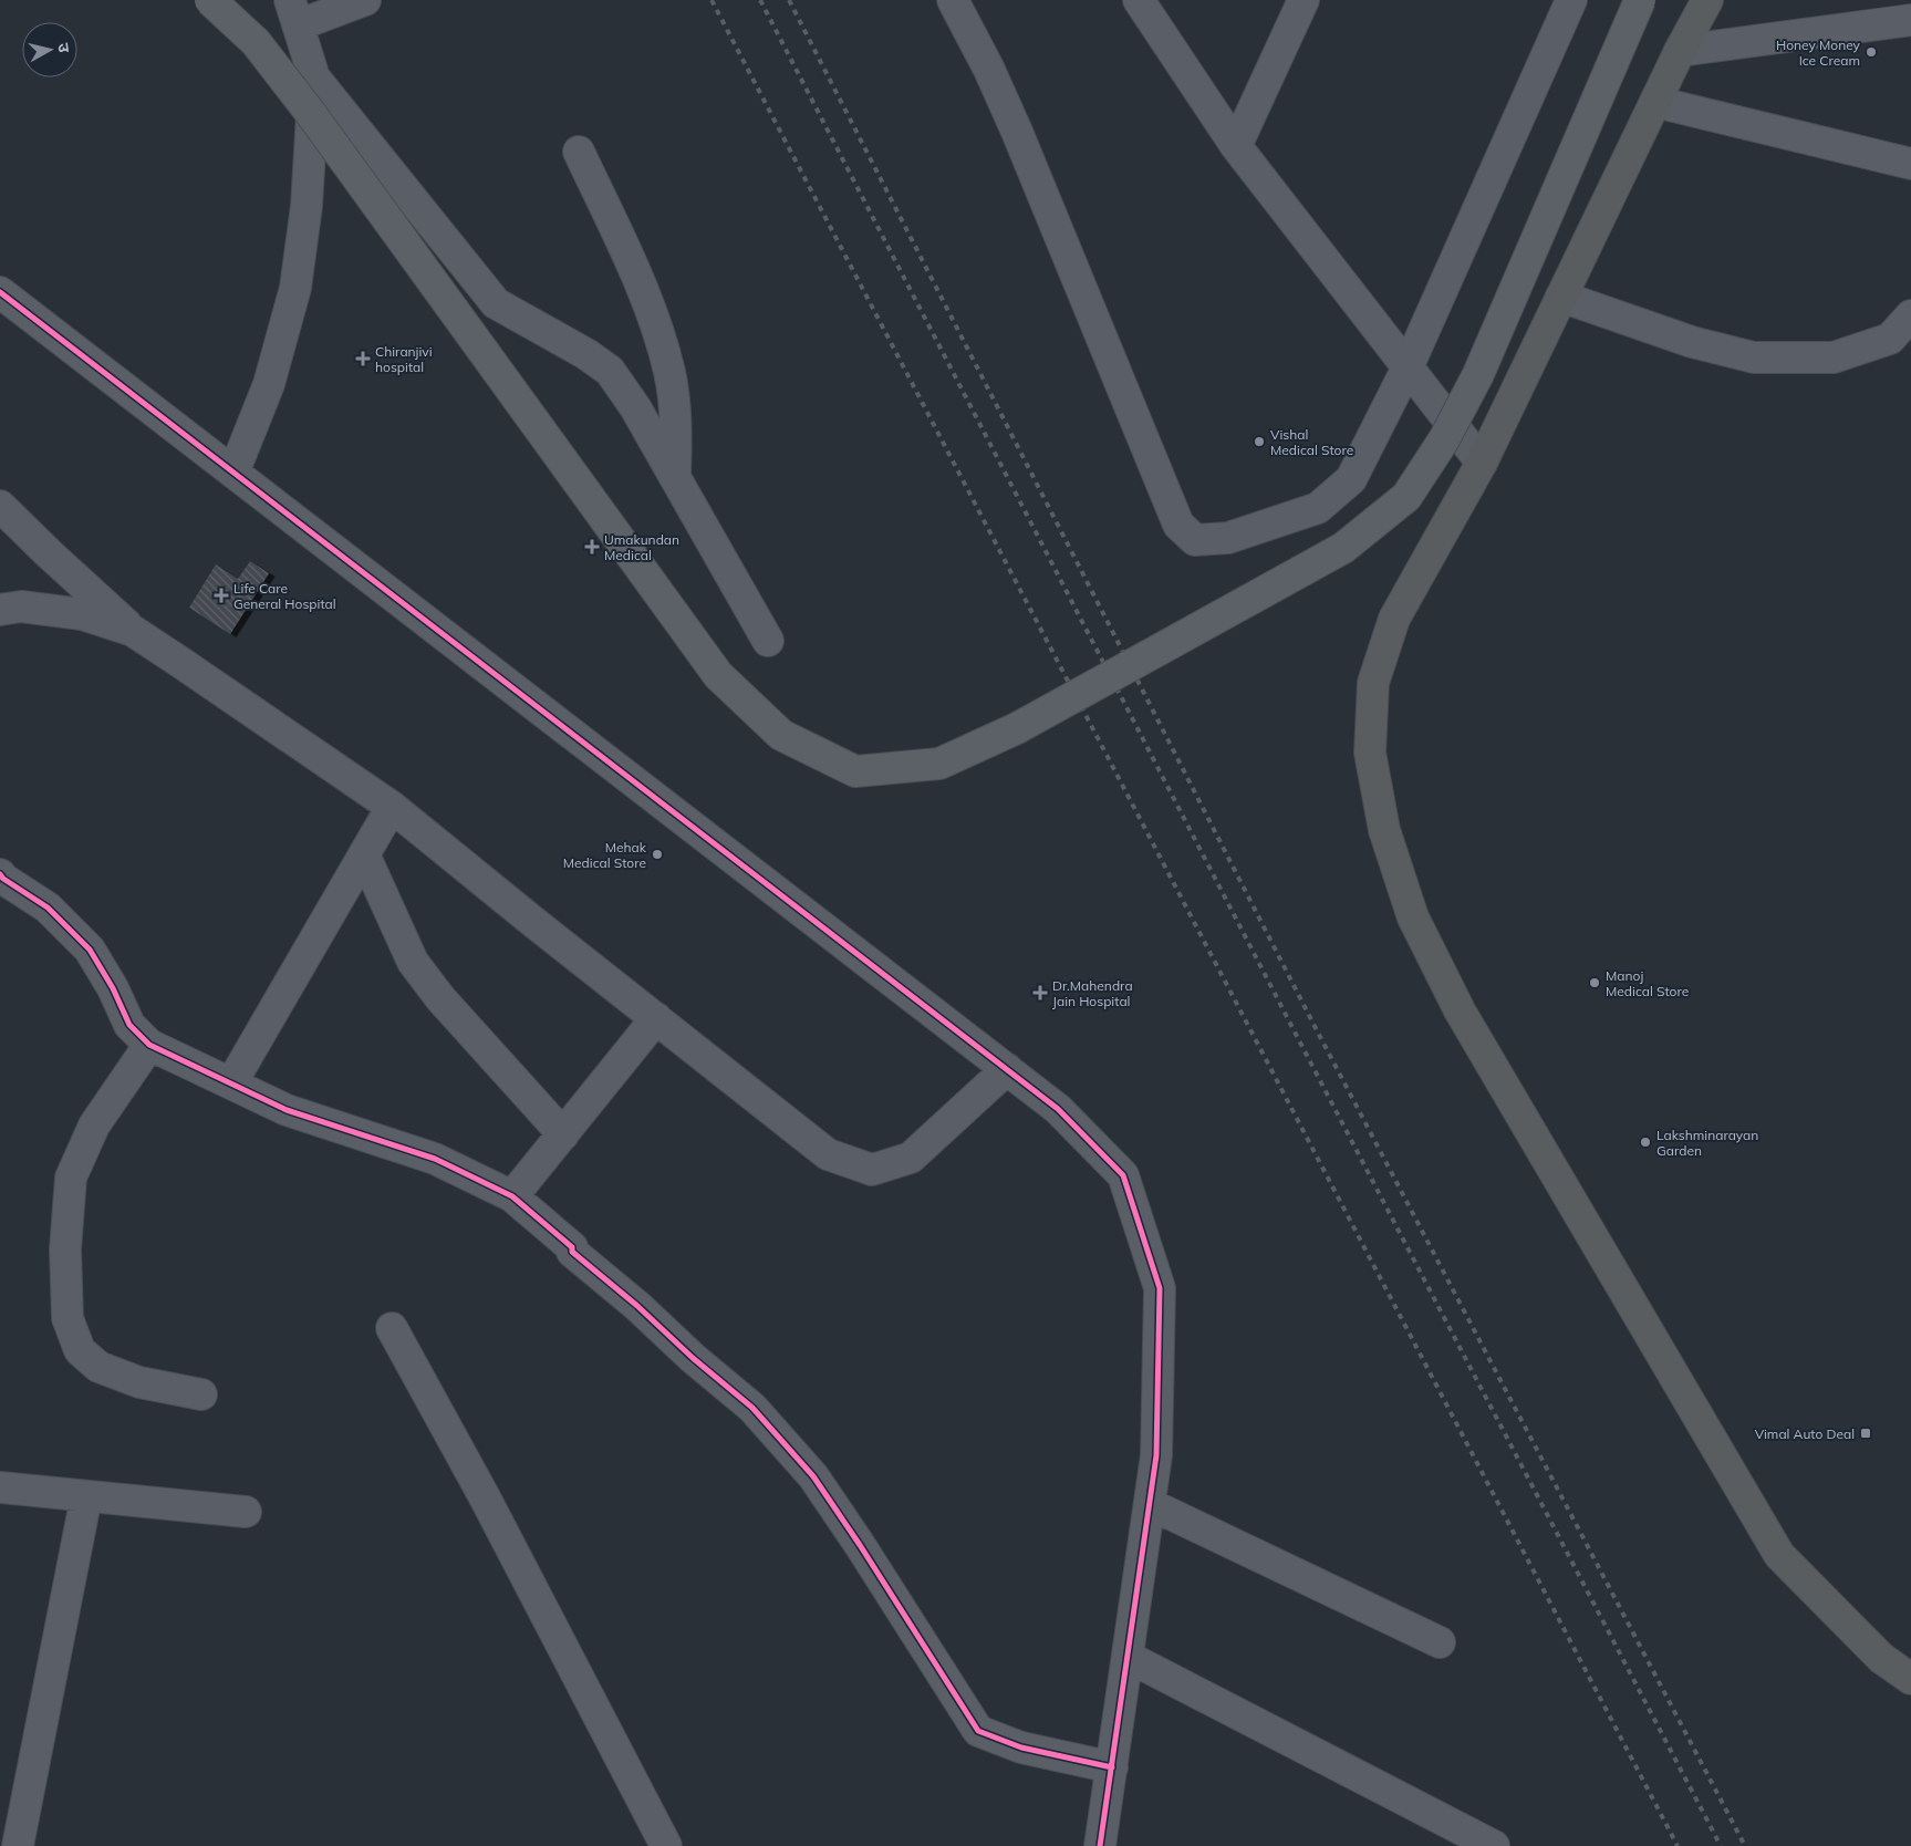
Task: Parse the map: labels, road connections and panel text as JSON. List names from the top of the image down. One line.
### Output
{"places":{"other":["Honey Money Ice Cream","Vishal Medical Store","Mehak Medical Store","Manoj Medical Store","Lakshminarayan Garden"],"health":["Chiranjivi hospital","Umakundan Medical","Life Care General Hospital","Dr.Mahendra Jain Hospital"],"transit":["Vimal Auto Deal"]},"north":"right"}
